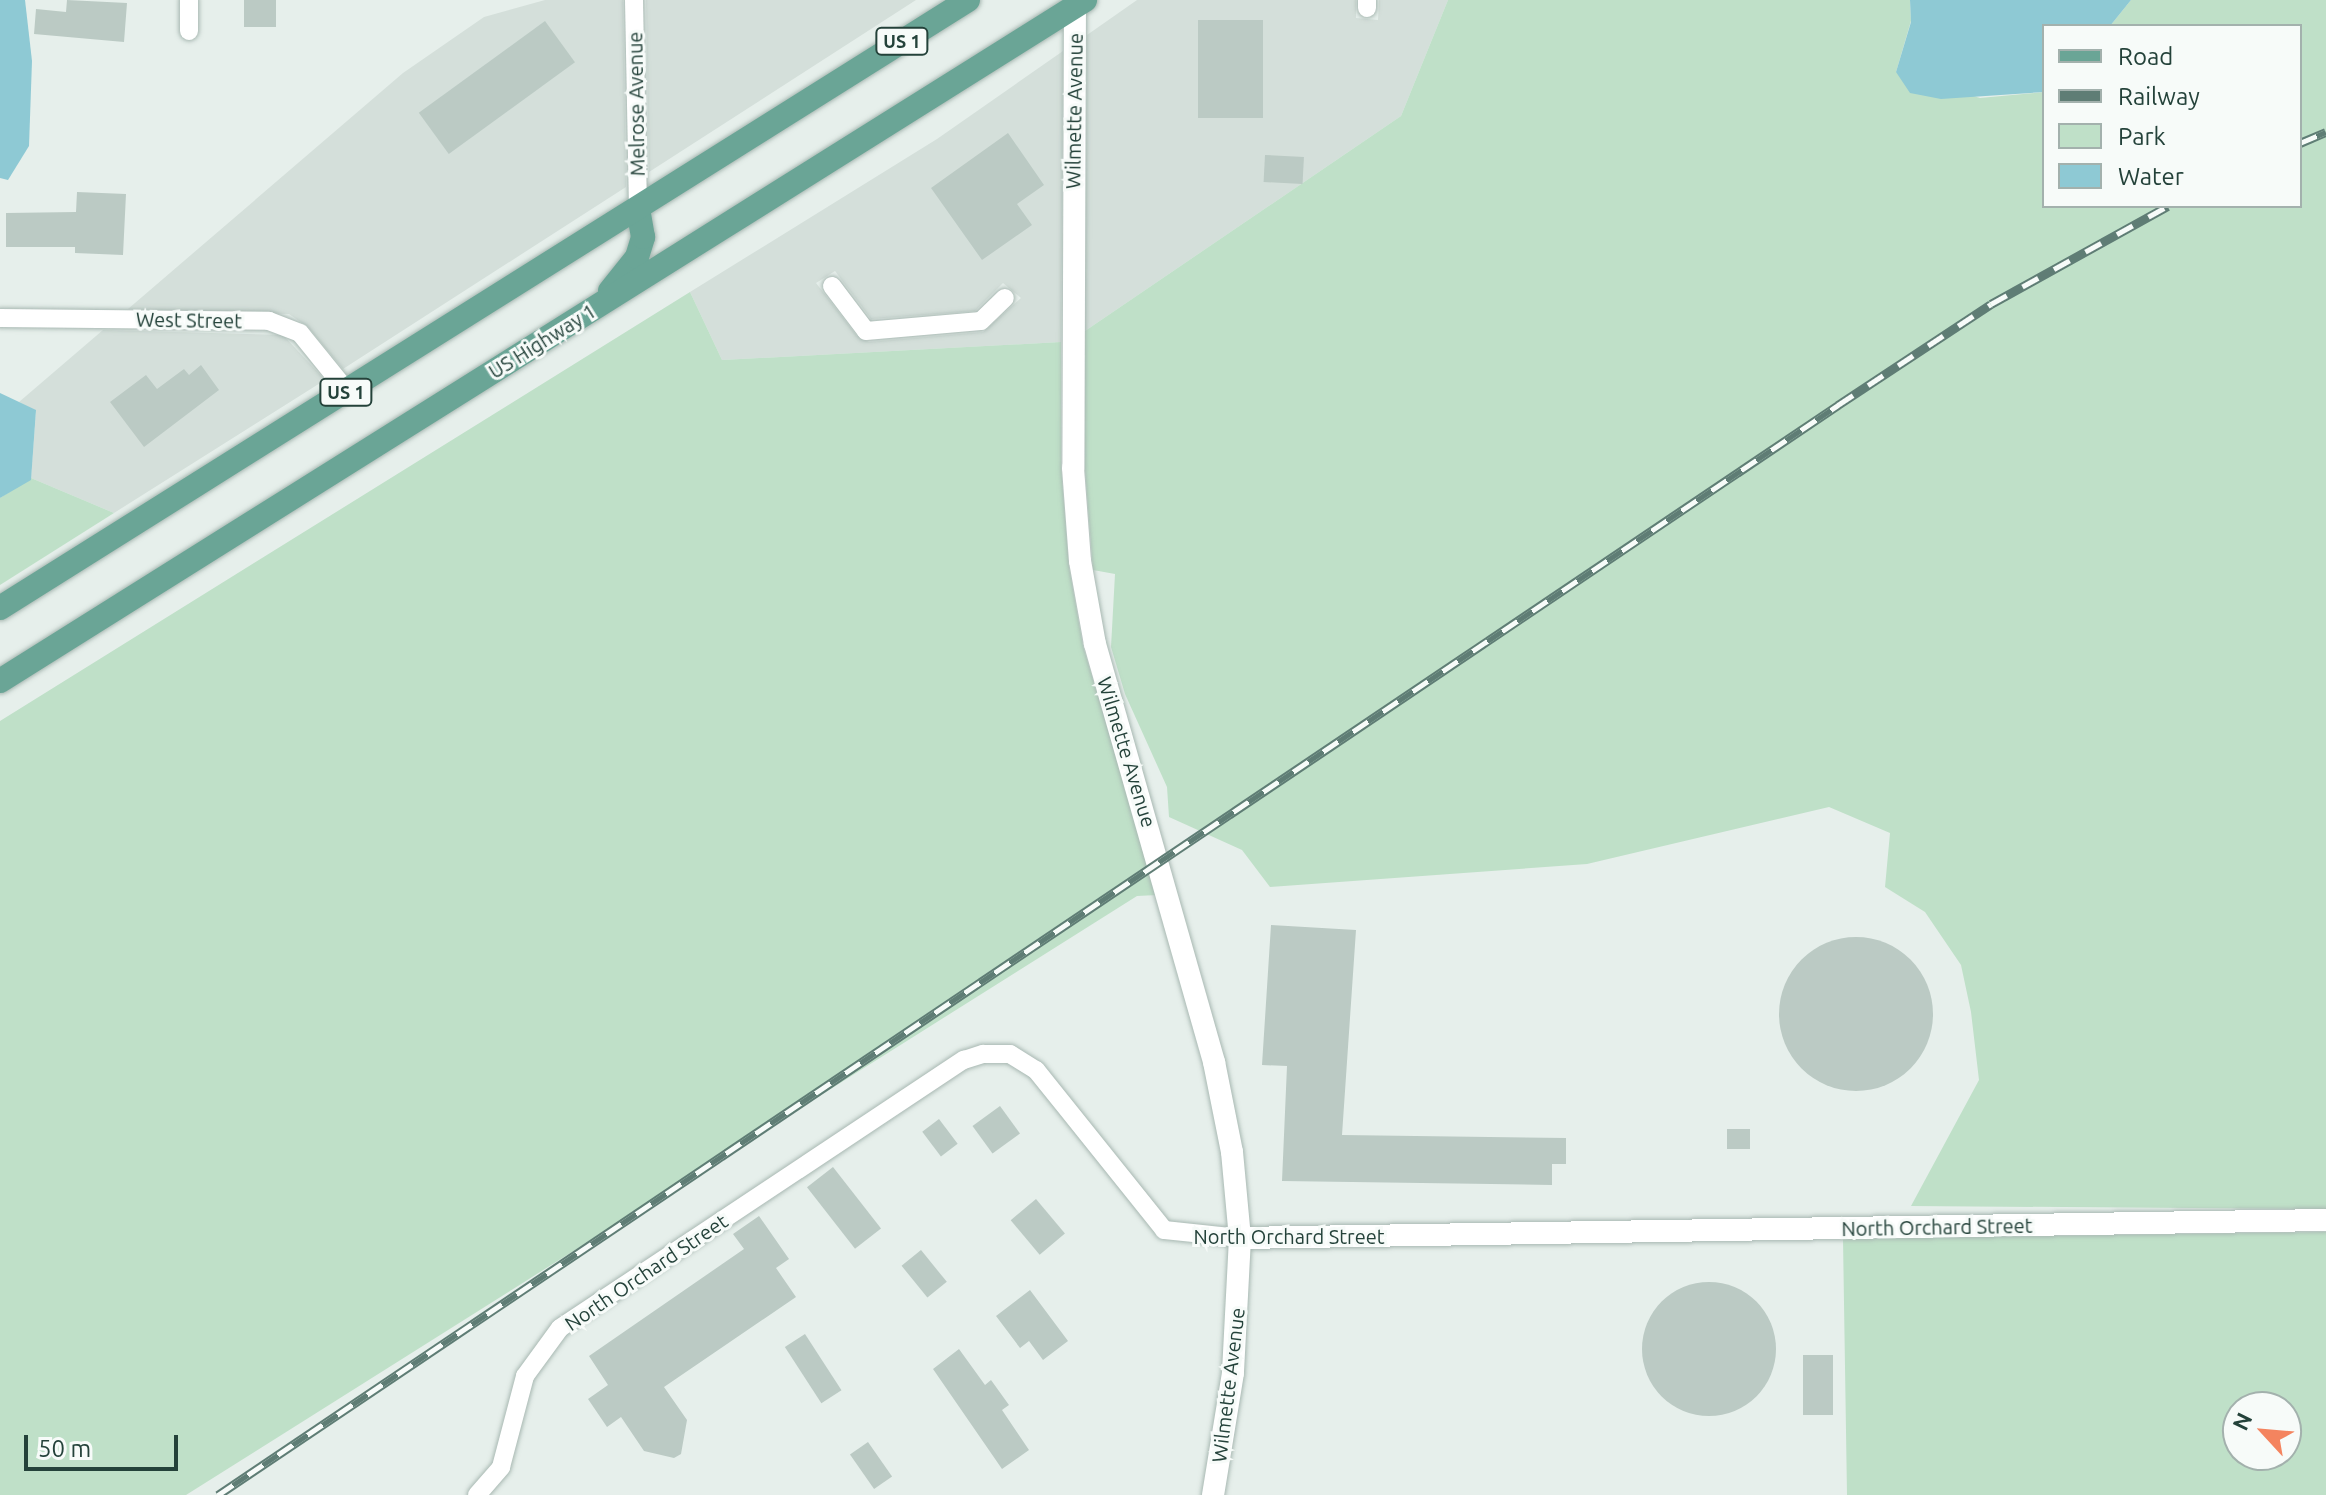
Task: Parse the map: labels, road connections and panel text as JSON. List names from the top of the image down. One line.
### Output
{"streets":{"main road":["US 1","US Highway 1"],"street":["Melrose Avenue","Wilmette Avenue","West Street","North Orchard Street"]},"crossings":[["US 1","Melrose Avenue"],["US 1","West Street"],["Wilmette Avenue","US Highway 1"],["Wilmette Avenue","North Orchard Street"]],"legend":["Road","Railway","Park","Water"],"scale_bar":"50 m","north":"top left"}
